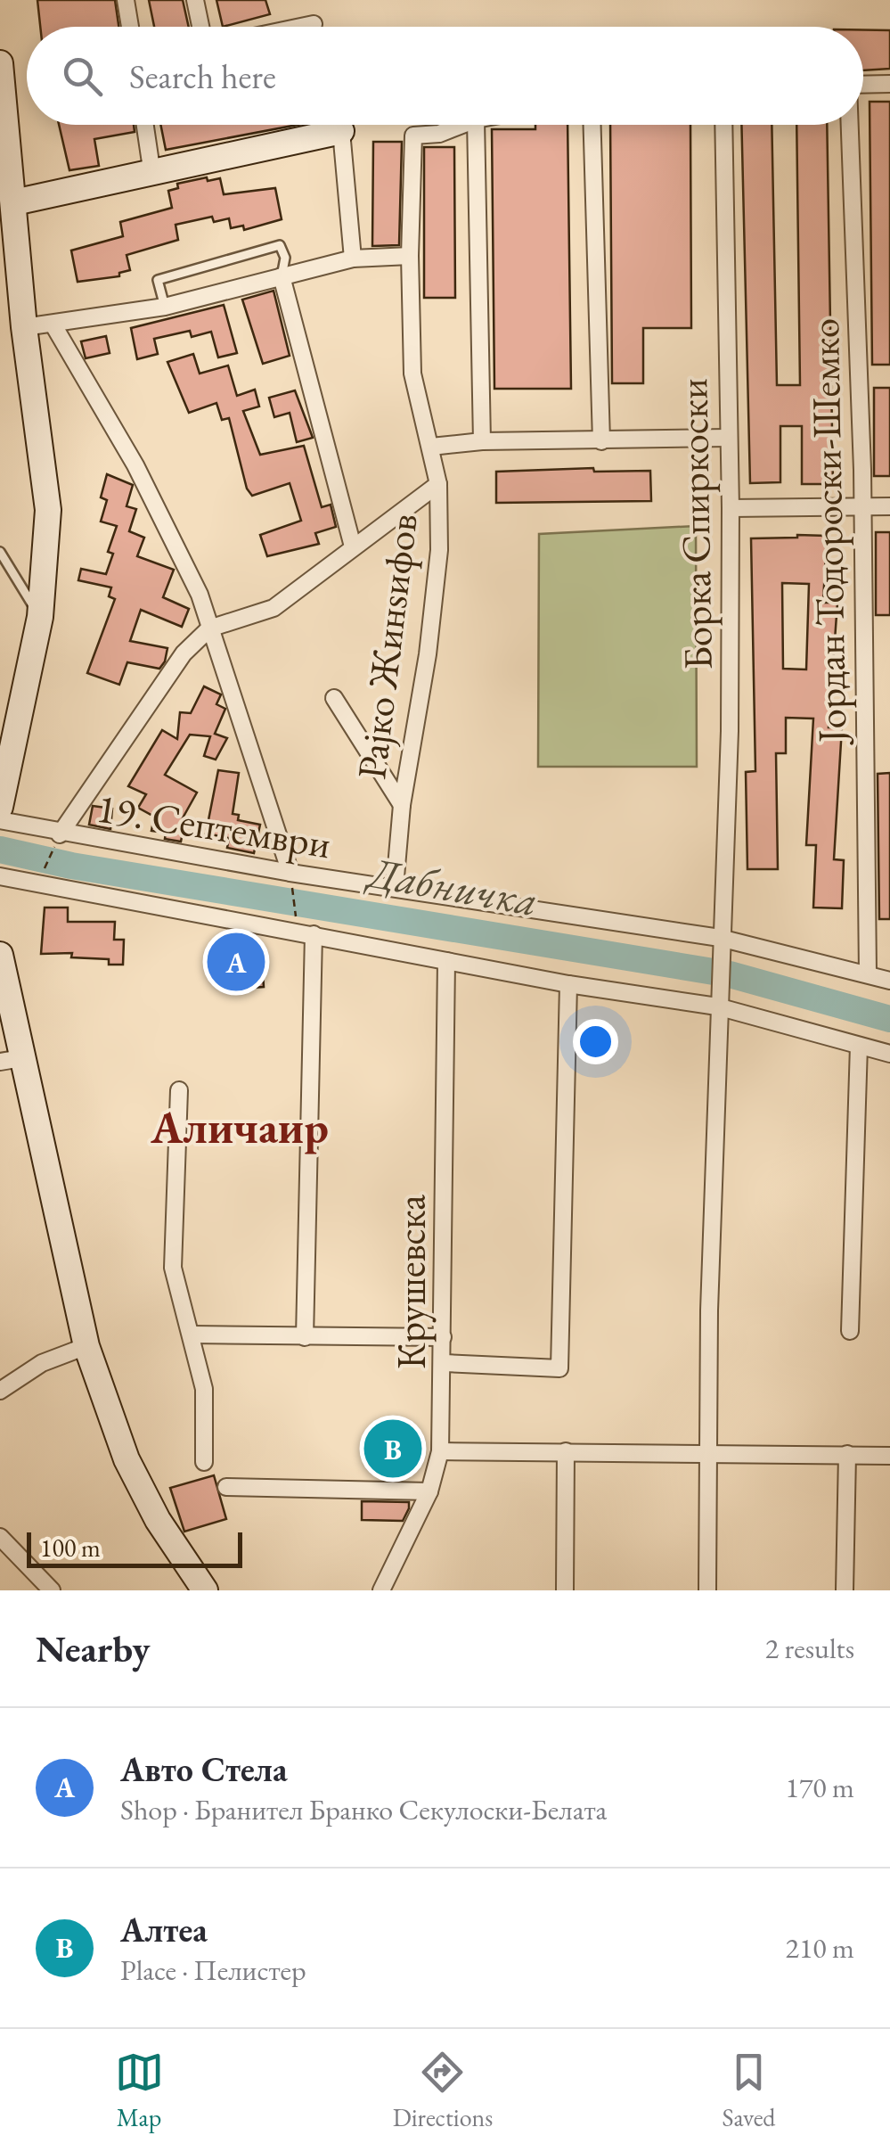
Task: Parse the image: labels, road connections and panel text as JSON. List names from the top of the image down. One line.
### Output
{"streets":{"street":["Борка Спиркоски","Јордан Тодороски-Шемко","Рајко Жинѕифов","19. Септември","Крушевска"]},"crossings":[["Борка Спиркоски","19. Септември"],["Јордан Тодороски-Шемко","19. Септември"],["Рајко Жинѕифов","19. Септември"]],"districts":["Аличаир"],"water":["Дабничка"],"scale_bar":"100 m","page":{"search":"Search here","pins":["A","B"],"scale":"100 m","heading":["Nearby","2 results"],"list":[{"mark":"A","name":"Авто Стела","note":"Shop · Бранител Бранко Секулоски-Белата","value":"170 m"},{"mark":"B","name":"Алтеа","note":"Place · Пелистер","value":"210 m"}],"nav":["Map","Directions","Saved"]}}
